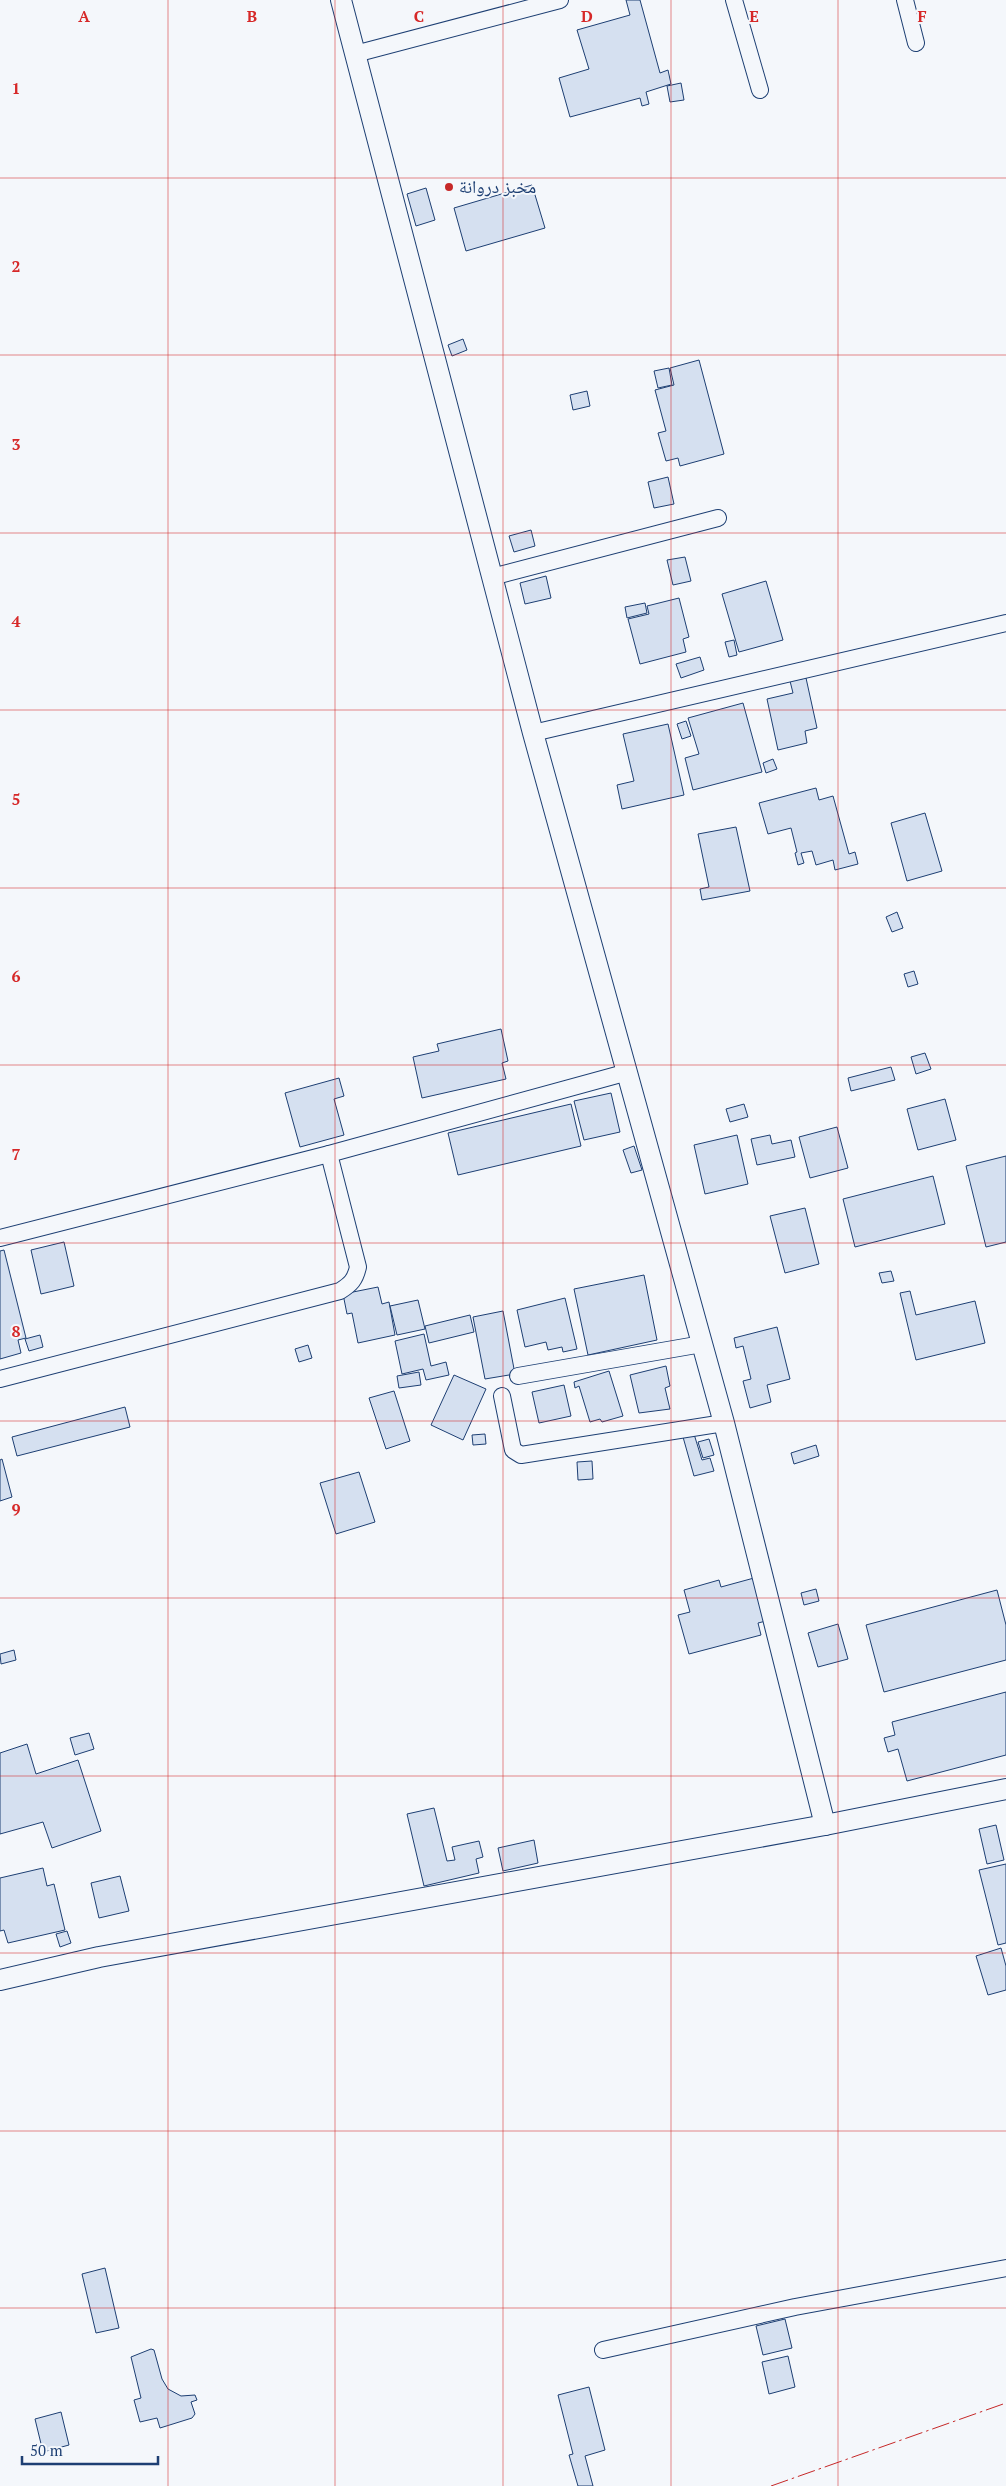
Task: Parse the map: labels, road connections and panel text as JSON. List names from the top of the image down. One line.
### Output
{"places":["مخبز دروانة"],"scale_bar":"50 m","grid":{"columns":["A","B","C","D","E","F"],"rows":["1","2","3","4","5","6","7","8","9"]}}
